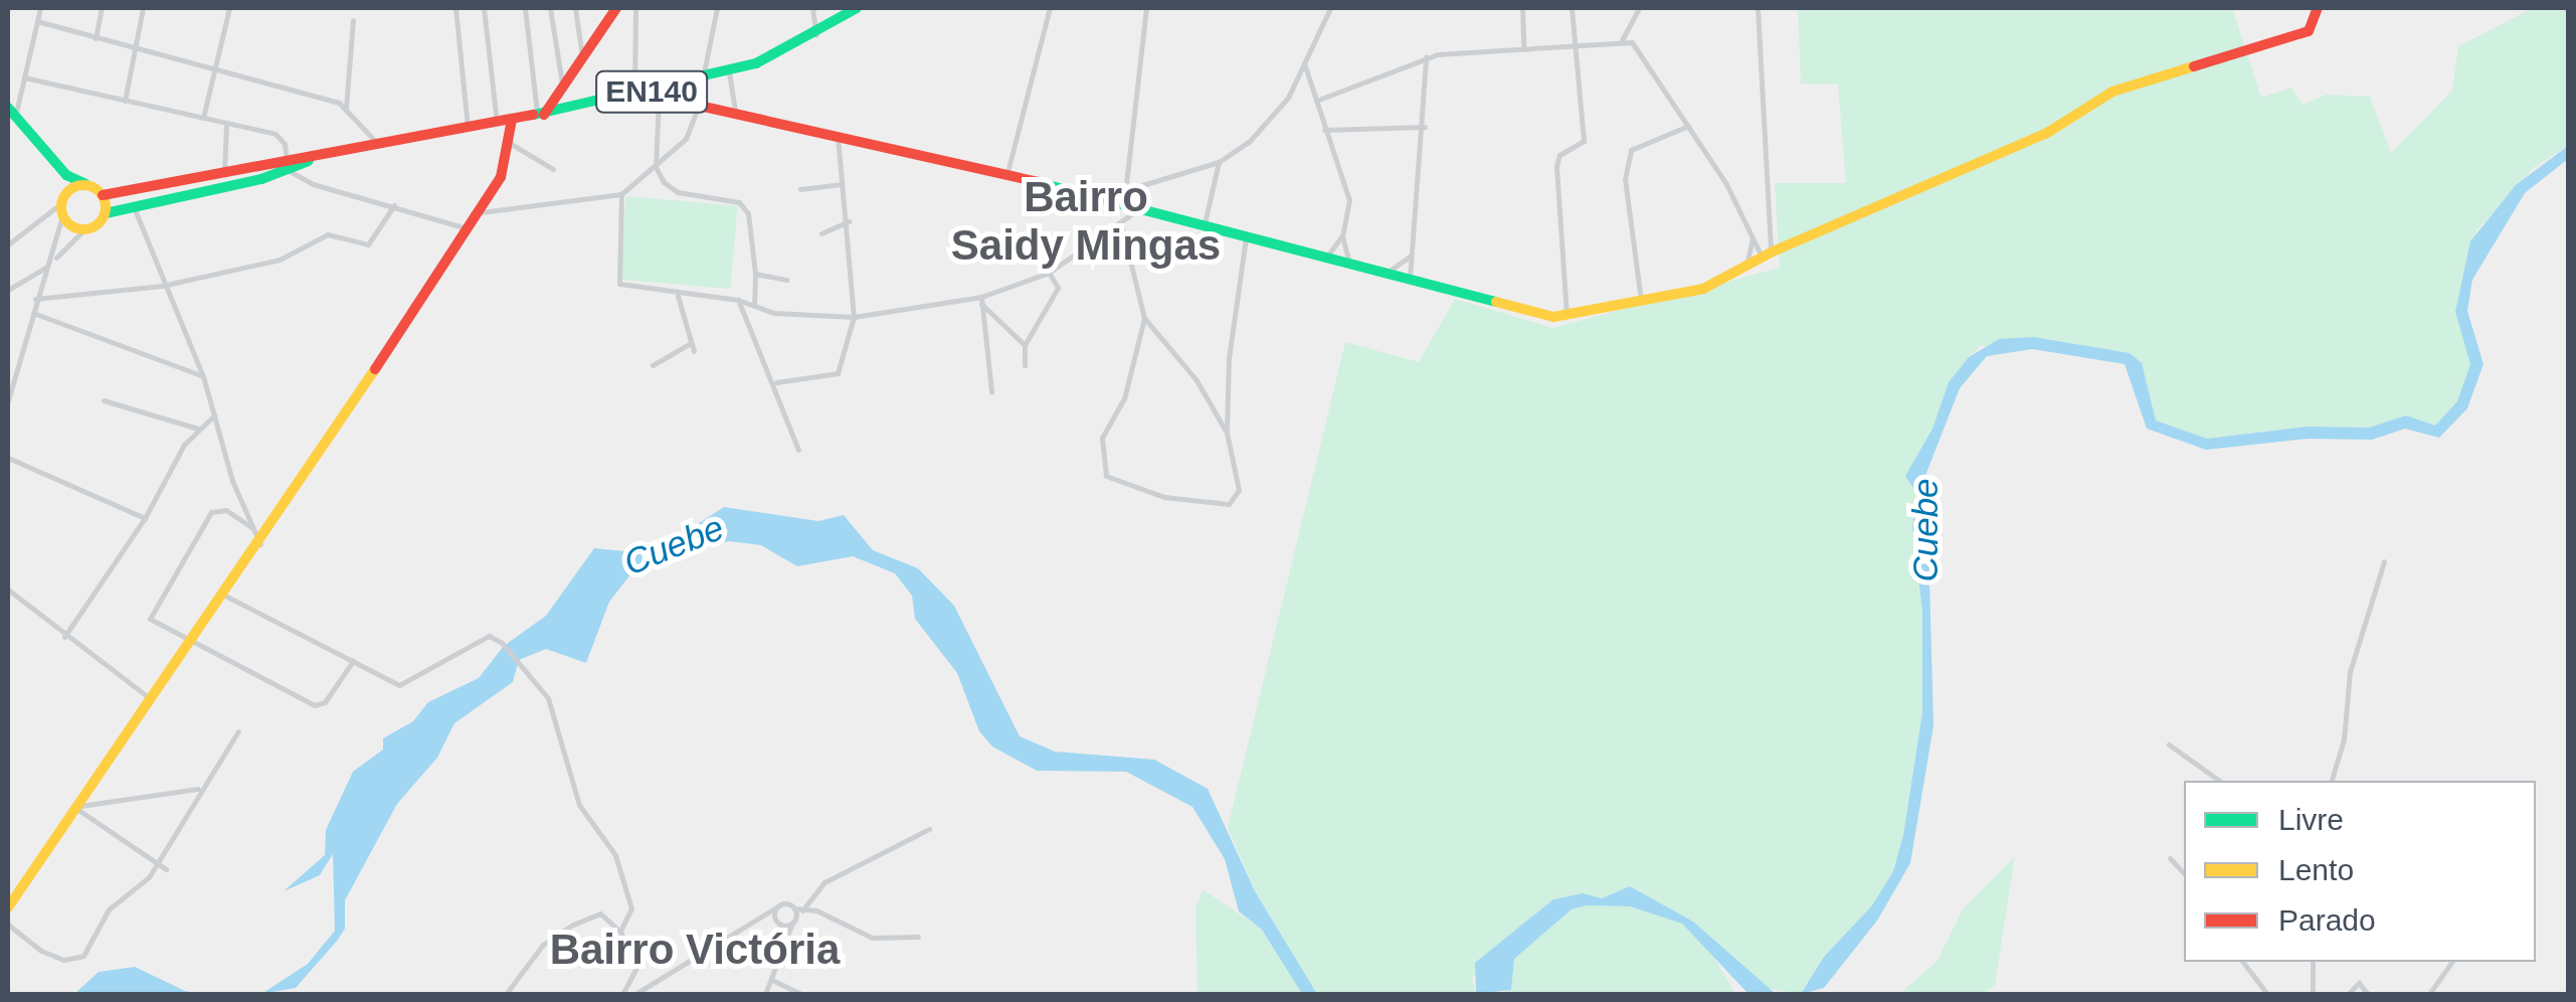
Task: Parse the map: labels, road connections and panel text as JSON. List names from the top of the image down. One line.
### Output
{"streets":{"main road":["EN140"]},"districts":["Bairro Saidy Mingas","Bairro Victória"],"water":["Cuebe"],"legend":["Livre","Lento","Parado"]}
